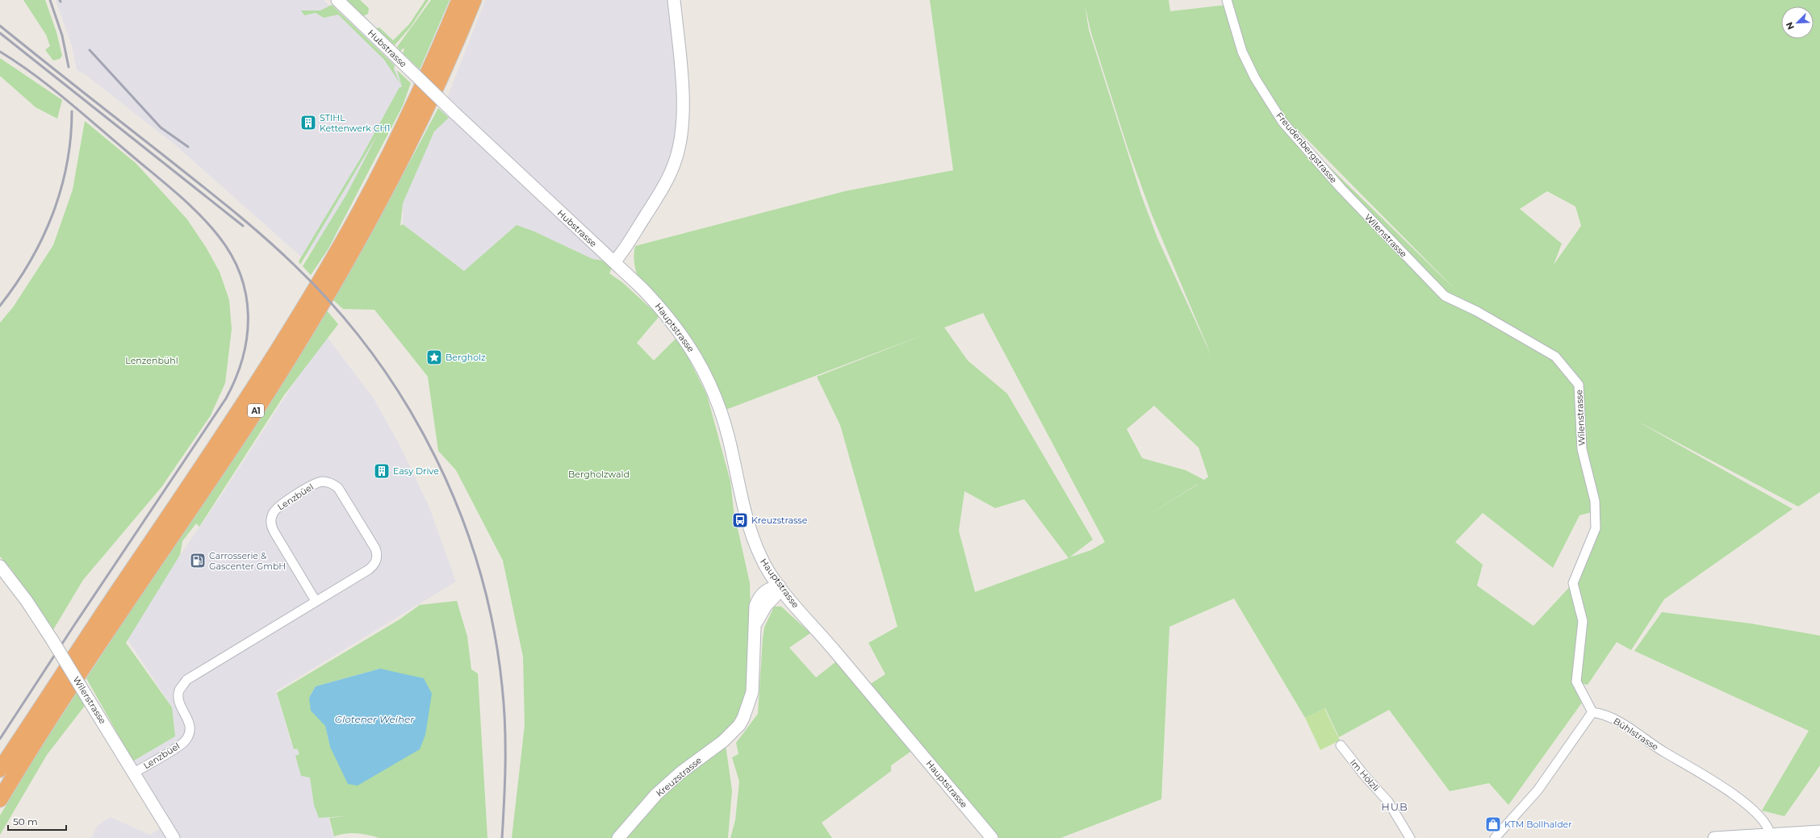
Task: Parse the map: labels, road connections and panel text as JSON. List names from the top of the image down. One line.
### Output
{"streets":{"highway":["A1"],"street":["Hubstrasse","Freudenbergstrasse","Wilenstrasse","Hauptstrasse","Lenzbüel","Wilerstrasse","Bühlstrasse","Im Hölzli","Kreuzstrasse"]},"crossings":[["Hubstrasse","Hauptstrasse"],["Freudenbergstrasse","Wilenstrasse"],["Wilenstrasse","Bühlstrasse"],["Hauptstrasse","Kreuzstrasse"],["Lenzbüel","Wilerstrasse"]],"districts":["HUB"],"water":["Glotener Weiher"],"parks":["Lenzenbühl","Bergholzwald"],"places":{"building":["STIHL Kettenwerk CH1","Easy Drive"],"place":["Bergholz"],"bus stop":["Kreuzstrasse"],"fuel station":["Carrosserie & Gascenter GmbH"],"shop":["KTM Bollhalder"]},"scale_bar":"50 m","north":"bottom left"}
